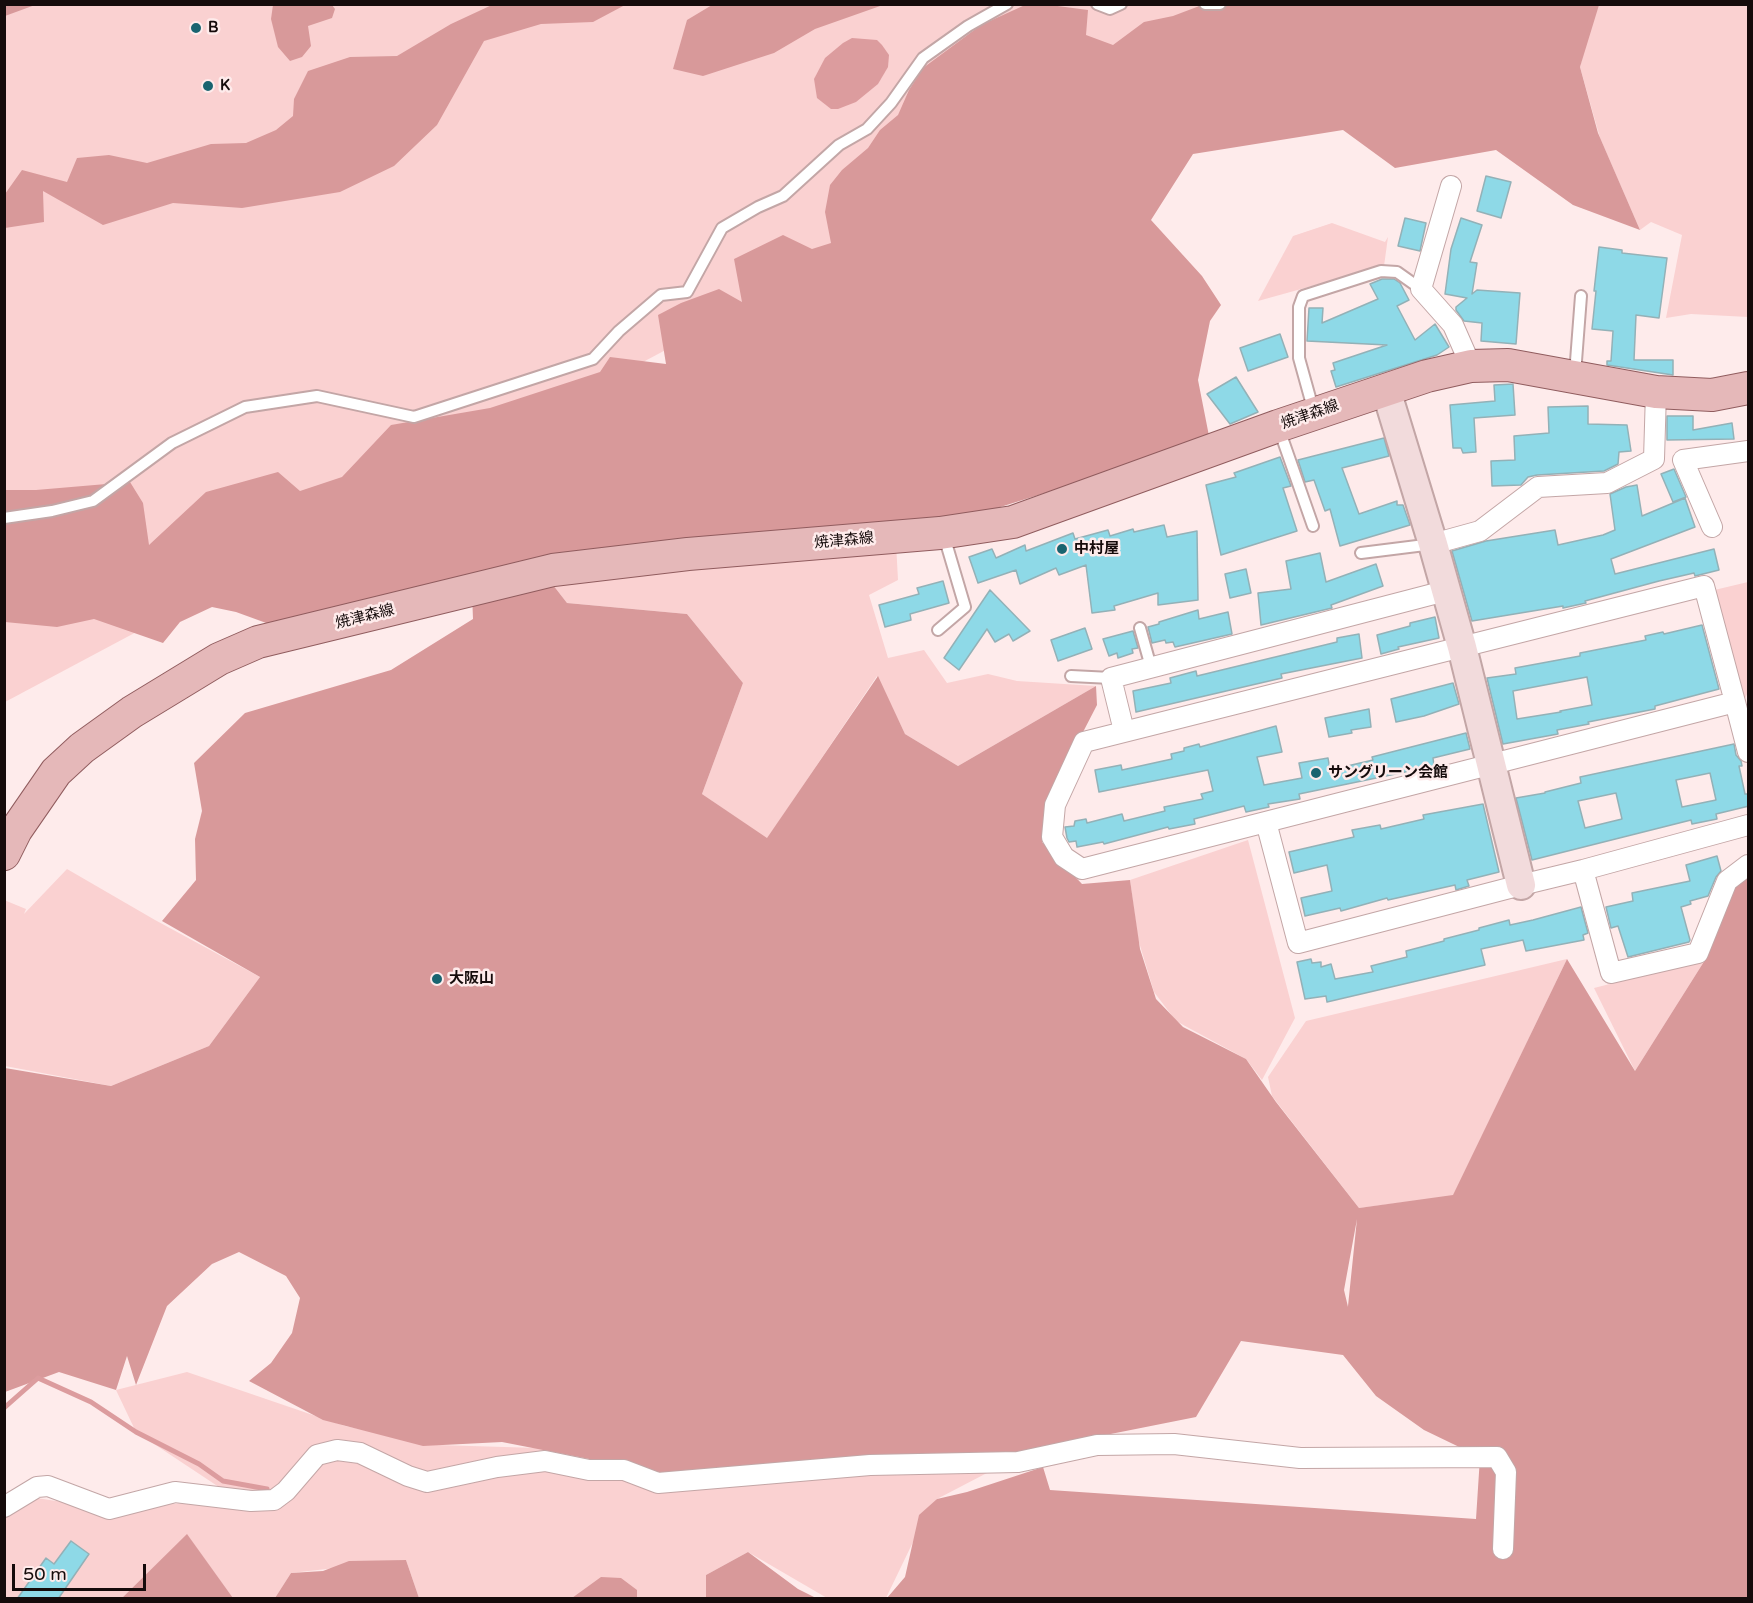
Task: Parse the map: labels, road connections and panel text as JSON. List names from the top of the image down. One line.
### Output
{"streets":{"main road":["焼津森線"]},"places":["B","K","中村屋","サングリーン会館","大阪山"],"scale_bar":"50 m"}
